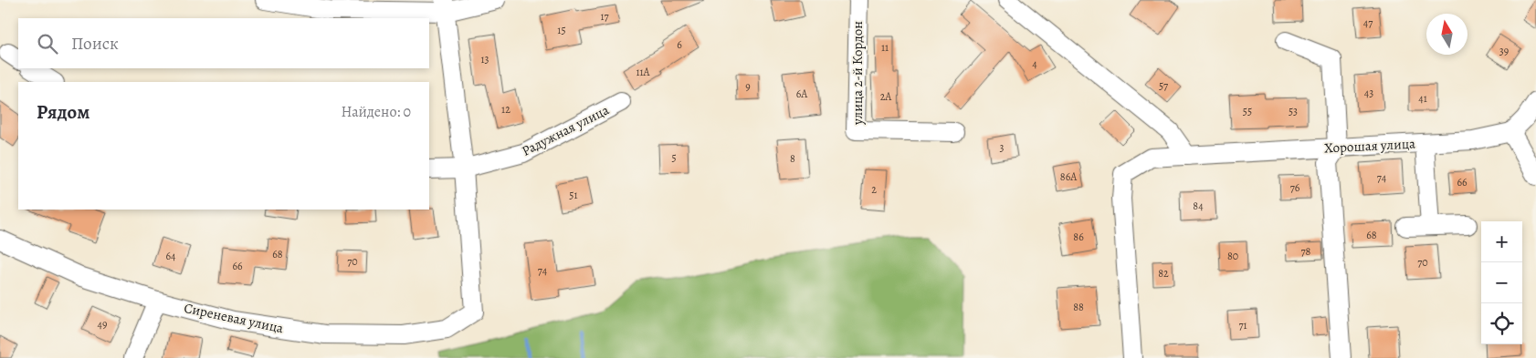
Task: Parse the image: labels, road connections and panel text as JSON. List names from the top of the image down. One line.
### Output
{"streets":{"street":["улица 2-й Кордон","Радужная улица","Хорошая улица","Сиреневая улица"]},"crossings":[["Радужная улица","Сиреневая улица"]],"house_numbers":["17","47","15","6","11","39","13","4","11А","57","9","43","6А","2А","41","12","55","53","3","5","8","86А","74","66","76","2","51","84","68","86","78","68","64","80","70","70","66","74","82","88","49","71"],"north":"top","page":{"search":"Поиск","heading":["Рядом","Найдено: 0"],"map_buttons":["+","−"]}}
